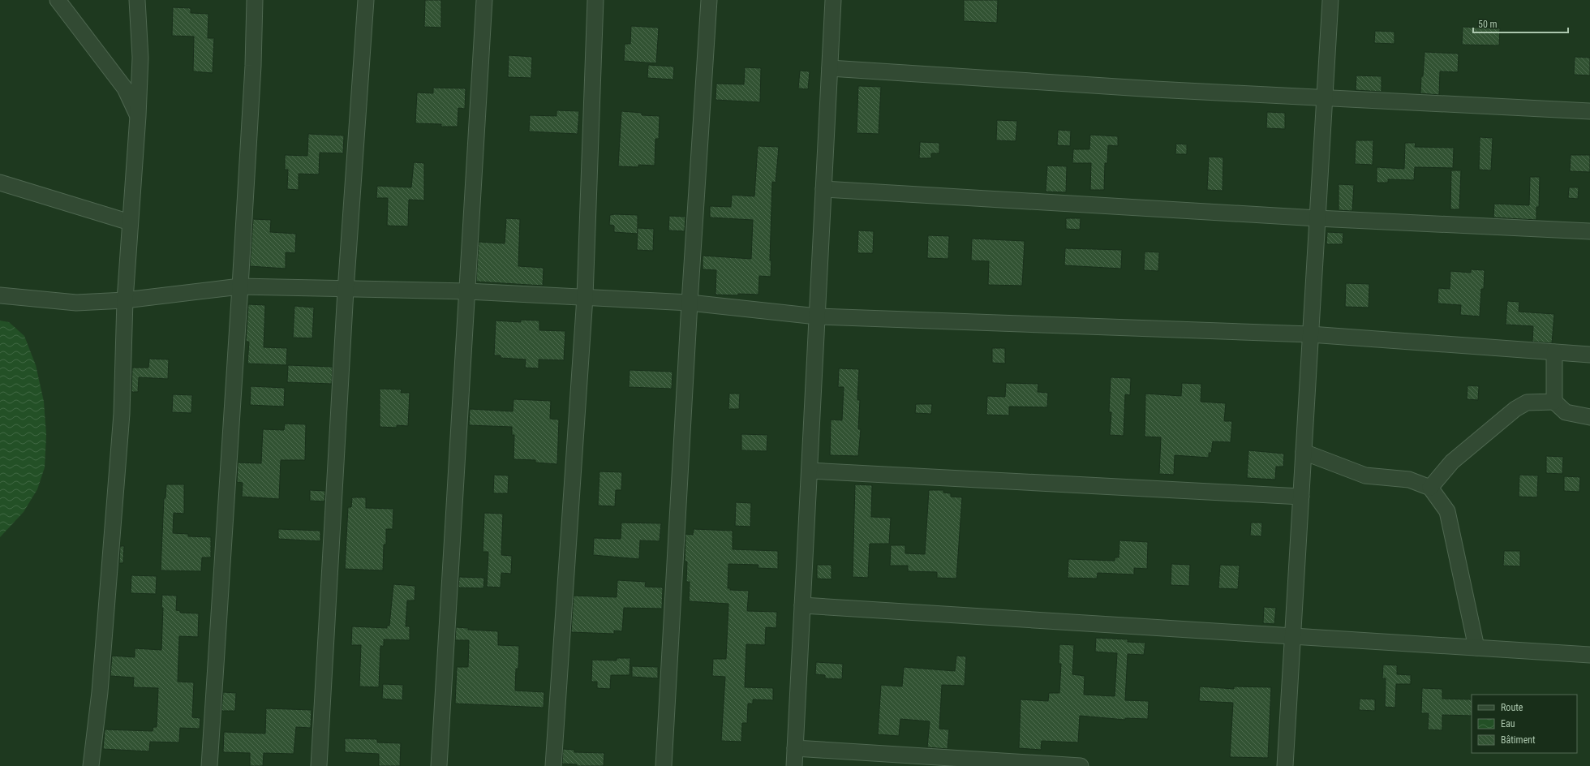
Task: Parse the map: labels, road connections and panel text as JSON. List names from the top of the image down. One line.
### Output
{"legend":["Route","Eau","Bâtiment"],"scale_bar":"50 m"}
